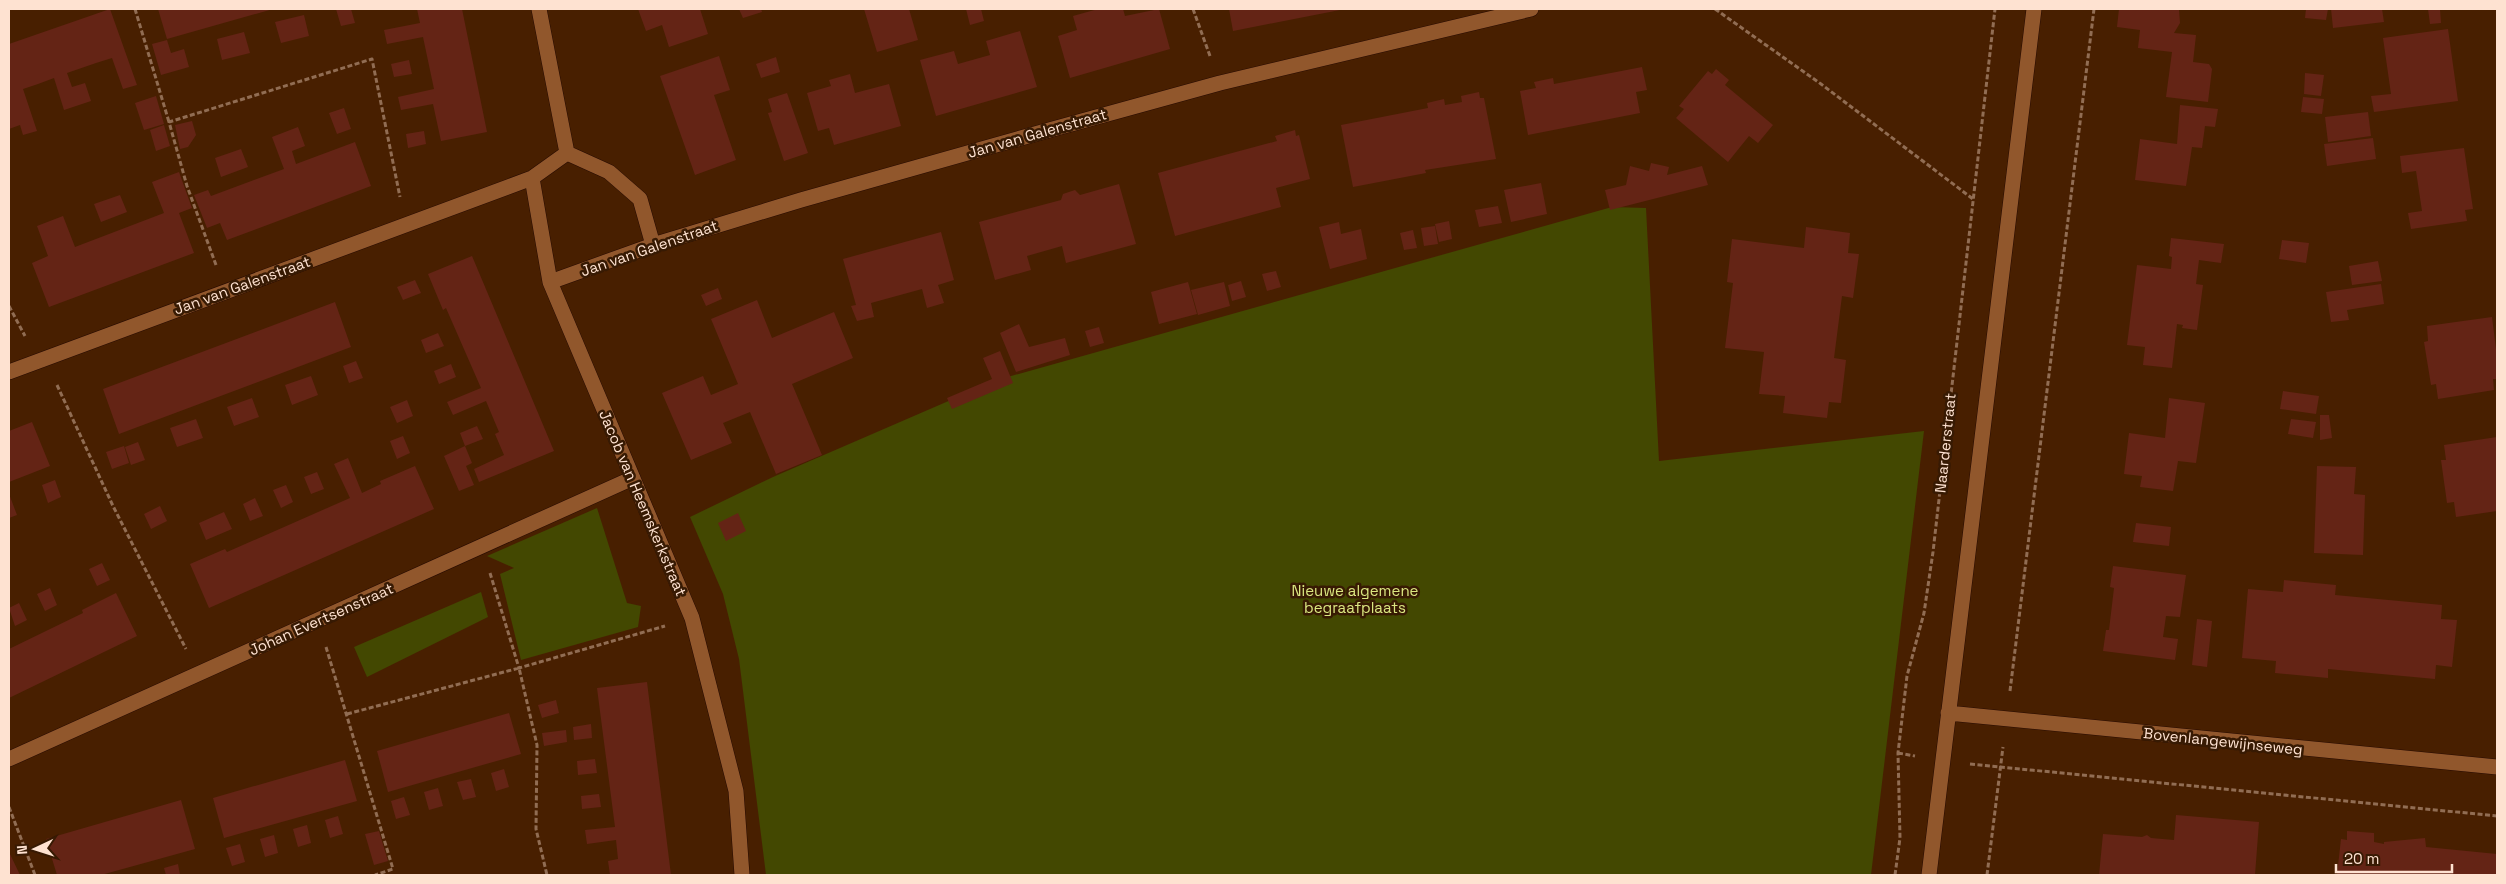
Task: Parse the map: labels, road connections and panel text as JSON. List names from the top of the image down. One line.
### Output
{"streets":{"street":["Jan van Galenstraat","Jacob van Heemskerkstraat","Johan Evertsenstraat","Bovenlangewijnseweg"],"path":["Naarderstraat"]},"crossings":[["Jan van Galenstraat","Jacob van Heemskerkstraat"],["Jacob van Heemskerkstraat","Johan Evertsenstraat"]],"parks":["Nieuwe algemene begraafplaats"],"scale_bar":"20 m","north":"left"}
